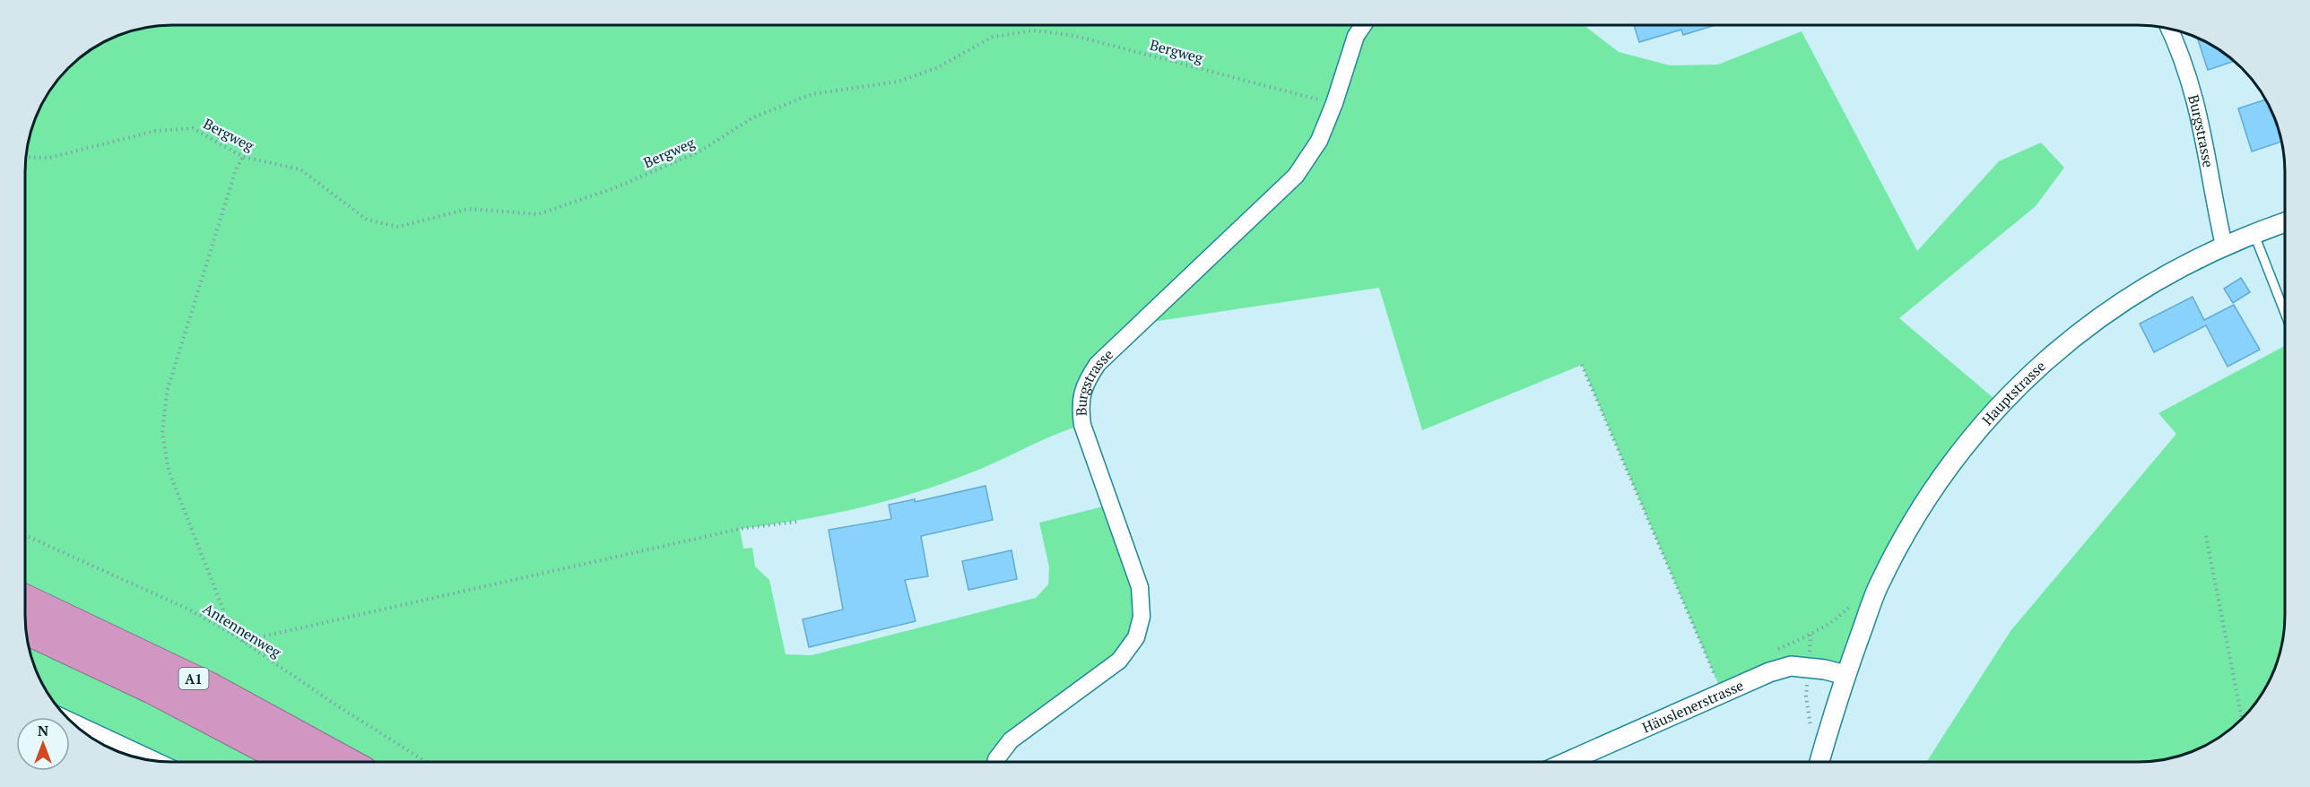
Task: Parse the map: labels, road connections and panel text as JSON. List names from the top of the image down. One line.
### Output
{"streets":{"highway":["A1"],"street":["Burgstrasse","Hauptstrasse","Häuslenerstrasse"],"path":["Bergweg","Antennenweg"]},"crossings":[["Bergweg","Burgstrasse"],["Burgstrasse","Hauptstrasse"],["Hauptstrasse","Häuslenerstrasse"]],"north":"top"}
